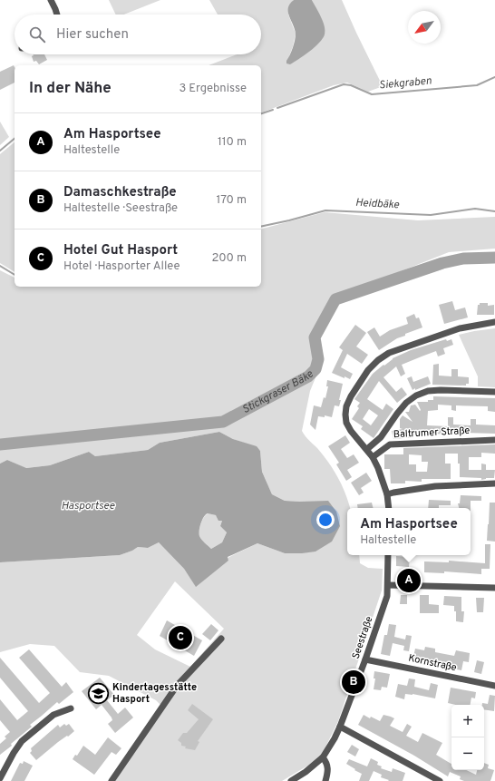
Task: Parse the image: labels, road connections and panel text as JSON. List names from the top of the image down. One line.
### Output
{"streets":{"street":["Baltrumer Straße","Seestraße","Kornstraße"]},"crossings":[["Seestraße","Kornstraße"]],"water":["Siekgraben","Heidbäke","Stickgraser Bäke","Hasportsee"],"places":{"school or university":["Kindertagesstätte Hasport"]},"north":"bottom left","page":{"search":"Hier suchen","heading":["In der Nähe","3 Ergebnisse"],"list":[{"mark":"A","name":"Am Hasportsee","note":"Haltestelle","value":"110 m"},{"mark":"B","name":"Damaschkestraße","note":"Haltestelle · Seestraße","value":"170 m"},{"mark":"C","name":"Hotel Gut Hasport","note":"Hotel · Hasporter Allee","value":"200 m"}],"popup":["Am Hasportsee","Haltestelle"],"pins":["A","C","B"],"map_buttons":["+","−"]}}
